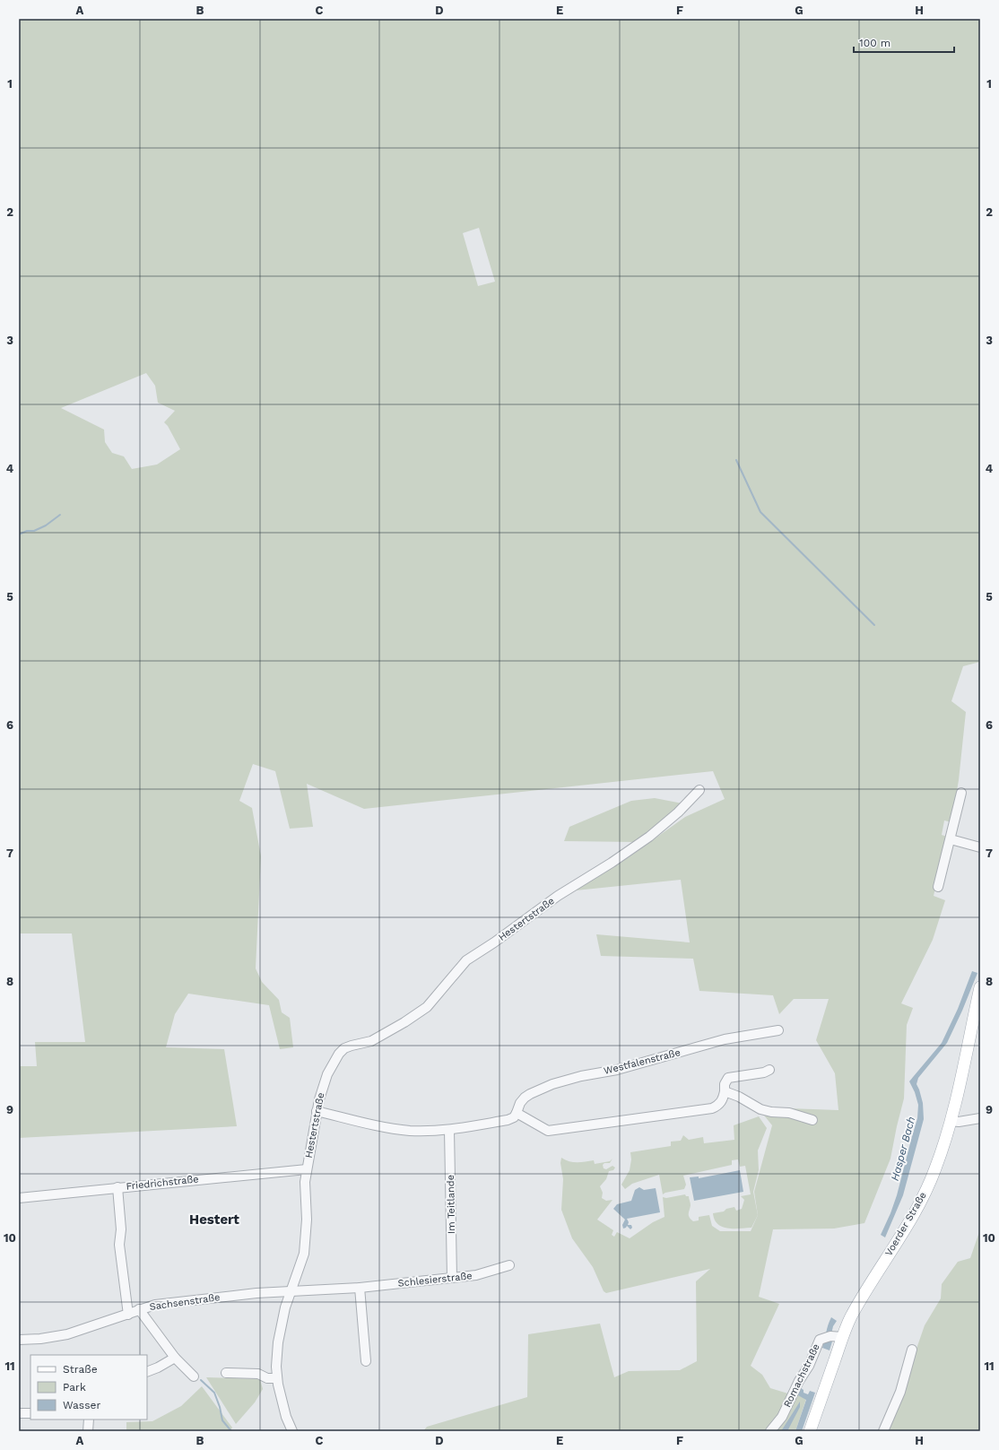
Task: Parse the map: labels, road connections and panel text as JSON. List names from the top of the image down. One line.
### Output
{"streets":{"main road":["Voerder Straße"],"street":["Hestertstraße","Westfalenstraße","Friedrichstraße","Im Teitlande","Schlesierstraße","Sachsenstraße","Romachstraße"]},"crossings":[["Hestertstraße","Friedrichstraße"],["Hestertstraße","Schlesierstraße"],["Hestertstraße","Sachsenstraße"],["Im Teitlande","Schlesierstraße"],["Voerder Straße","Romachstraße"],["Schlesierstraße","Sachsenstraße"]],"districts":["Hestert"],"water":["Hasper Bach"],"legend":["Straße","Park","Wasser"],"scale_bar":"100 m","grid":{"columns":["A","B","C","D","E","F","G","H"],"rows":["1","2","3","4","5","6","7","8","9","10","11"]}}
